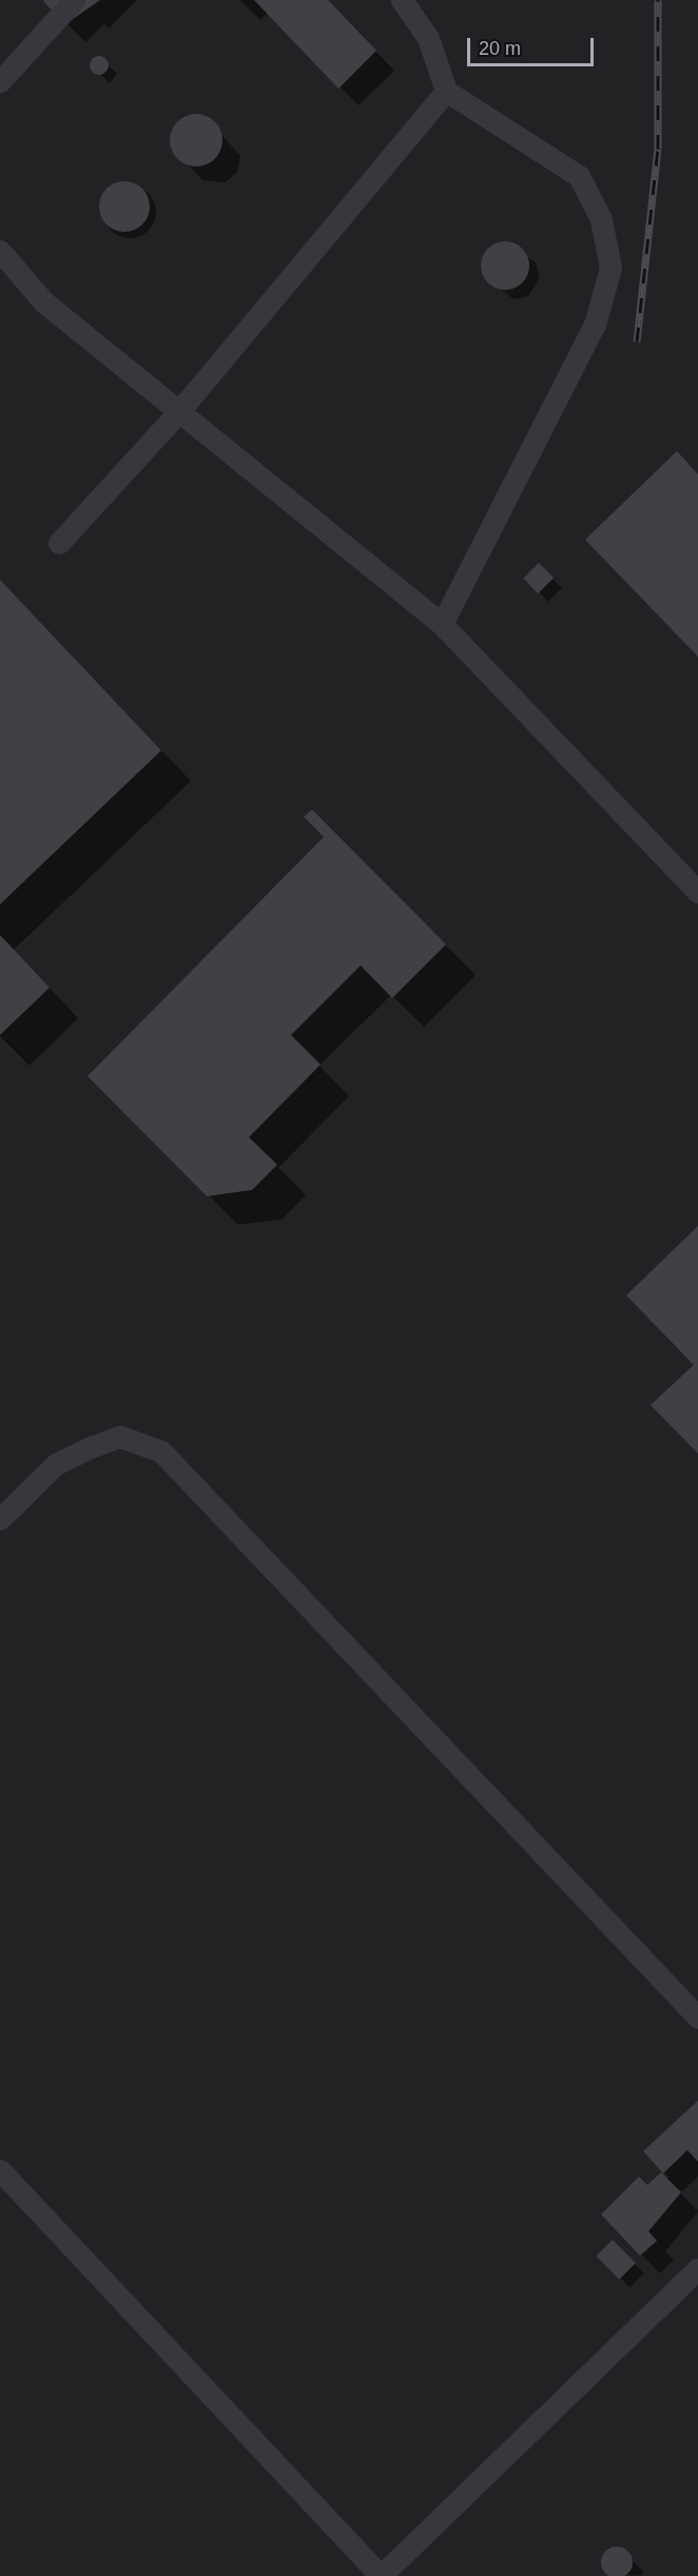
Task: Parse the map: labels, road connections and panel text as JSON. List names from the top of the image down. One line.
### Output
{"scale_bar":"20 m"}
